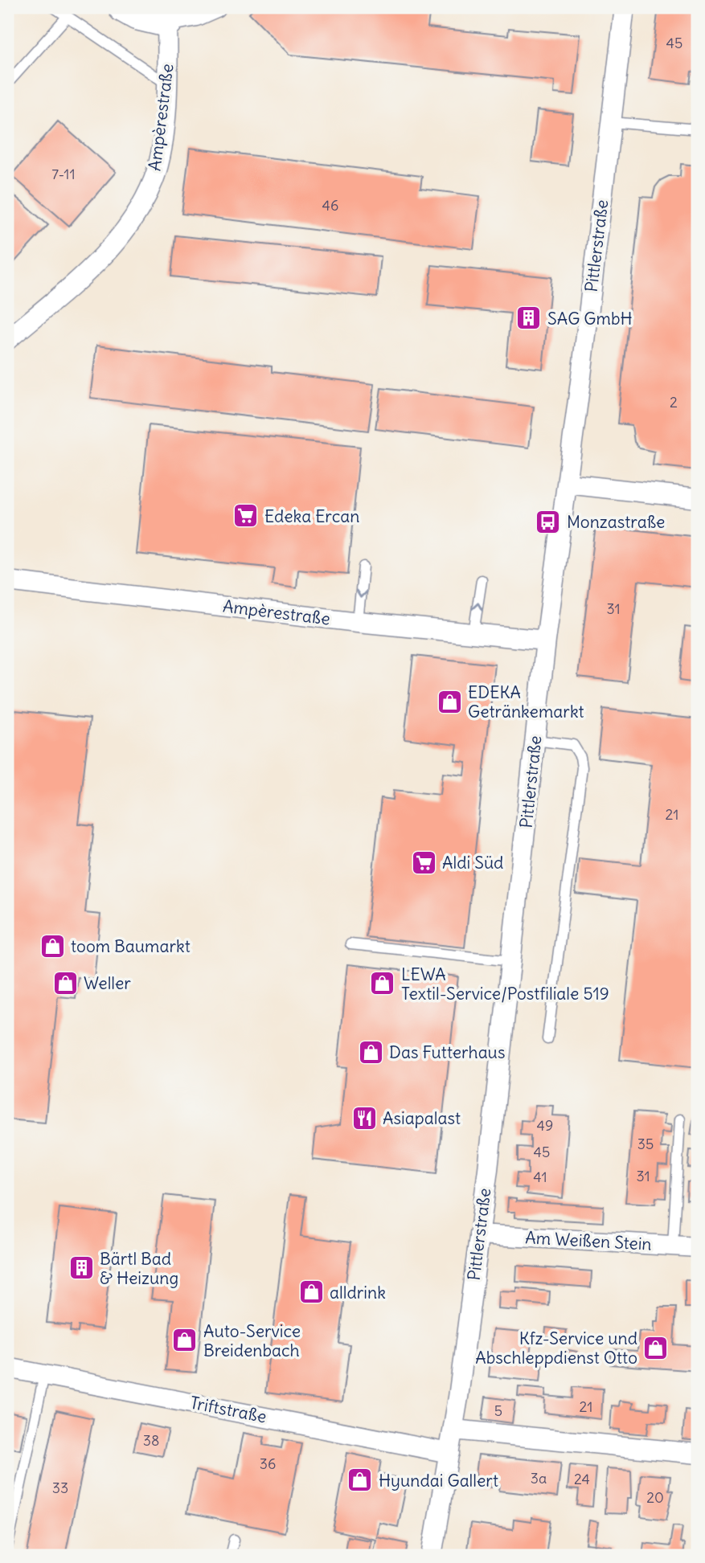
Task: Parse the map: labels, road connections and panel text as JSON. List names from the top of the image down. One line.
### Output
{"streets":{"street":["Ampèrestraße","Pittlerstraße","Am Weißen Stein","Triftstraße"]},"crossings":[["Ampèrestraße","Pittlerstraße"],["Pittlerstraße","Am Weißen Stein"],["Pittlerstraße","Triftstraße"]],"places":{"building":["SAG GmbH","Bärtl Bad & Heizung"],"supermarket":["Edeka Ercan","Aldi Süd"],"bus stop":["Monzastraße"],"shop":["EDEKA Getränkemarkt","toom Baumarkt","Weller","LEWA Textil-Service/Postfiliale 519","Das Futterhaus","alldrink","Auto-Service Breidenbach","Kfz-Service und Abschleppdienst Otto","Hyundai Gallert"],"restaurant":["Asiapalast"]},"house_numbers":["45","7-11","46","2","31","21","49","35","45","31","41","21","5","38","36","3a","24","33","20"]}
